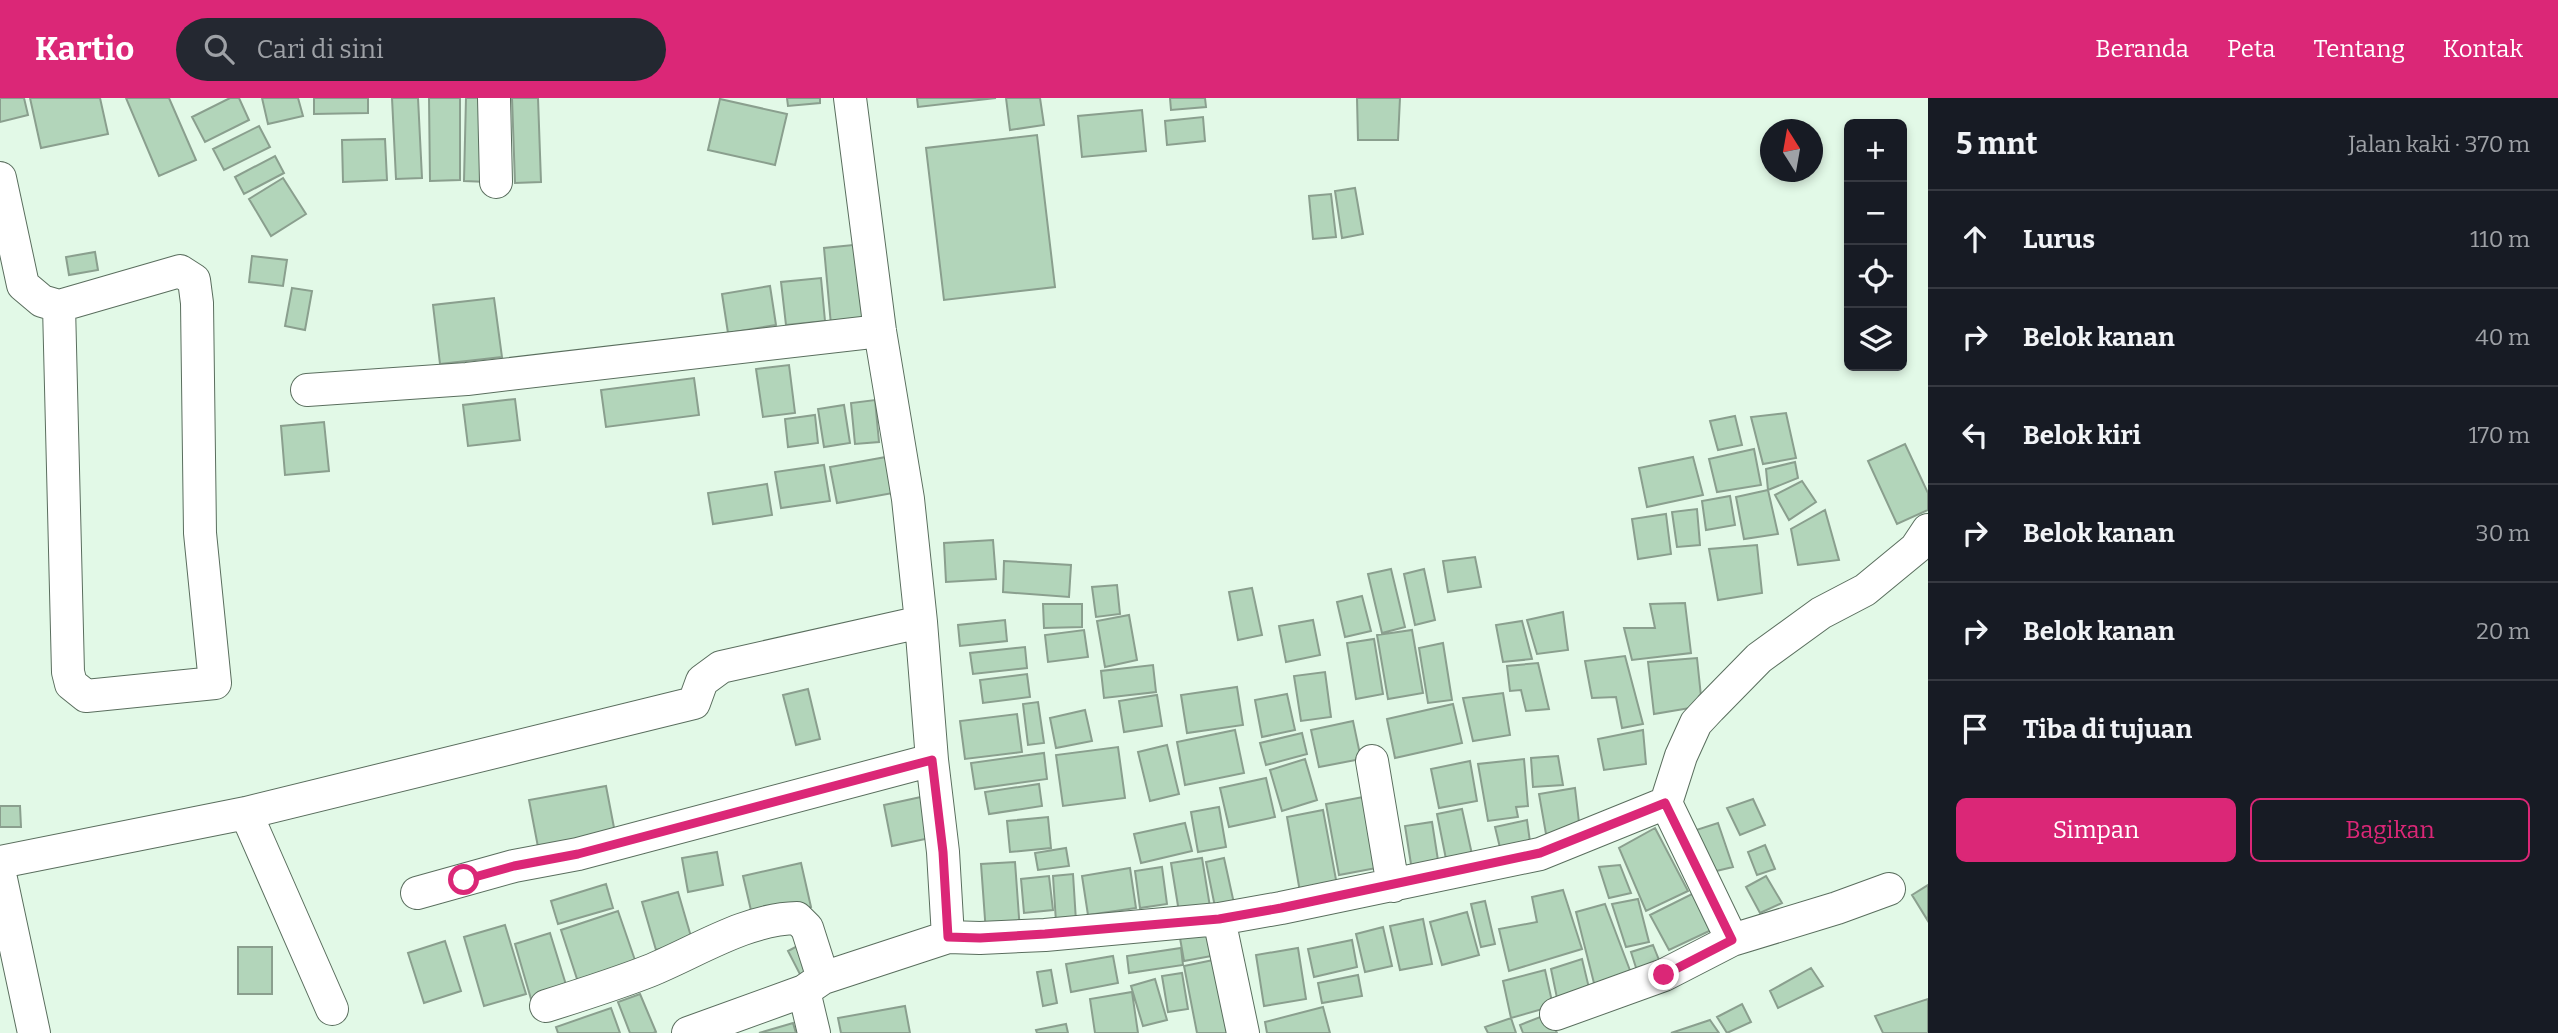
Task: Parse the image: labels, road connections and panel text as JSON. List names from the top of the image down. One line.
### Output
{"north":"top","page":{"header":"Kartio","search":"Cari di sini","nav":["Beranda","Peta","Tentang","Kontak"],"heading":["5 mnt","Jalan kaki · 370 m"],"map_buttons":["+","−"],"list":[["Lurus","110 m"],["Belok kanan","40 m"],["Belok kiri","170 m"],["Belok kanan","30 m"],["Belok kanan","20 m"],"Tiba di tujuan"],"buttons":["Simpan","Bagikan"]}}
